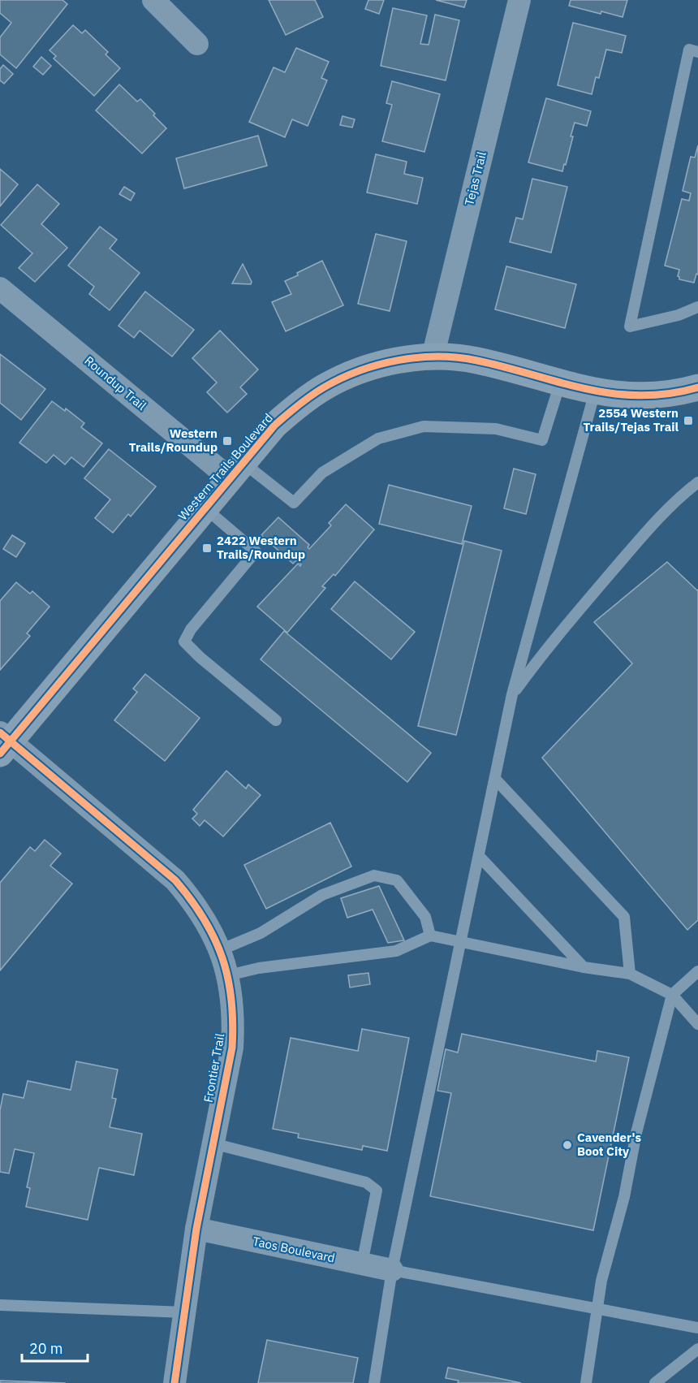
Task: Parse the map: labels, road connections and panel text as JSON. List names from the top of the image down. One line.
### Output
{"streets":{"street":["Tejas Trail","Roundup Trail","Western Trails Boulevard","Frontier Trail","Taos Boulevard"]},"crossings":[["Tejas Trail","Western Trails Boulevard"],["Roundup Trail","Western Trails Boulevard"],["Western Trails Boulevard","Frontier Trail"],["Frontier Trail","Taos Boulevard"]],"places":{"transit":["2554 Western Trails/Tejas Trail","Western Trails/Roundup","2422 Western Trails/Roundup"],"other":["Cavender's Boot City"]},"scale_bar":"20 m"}
